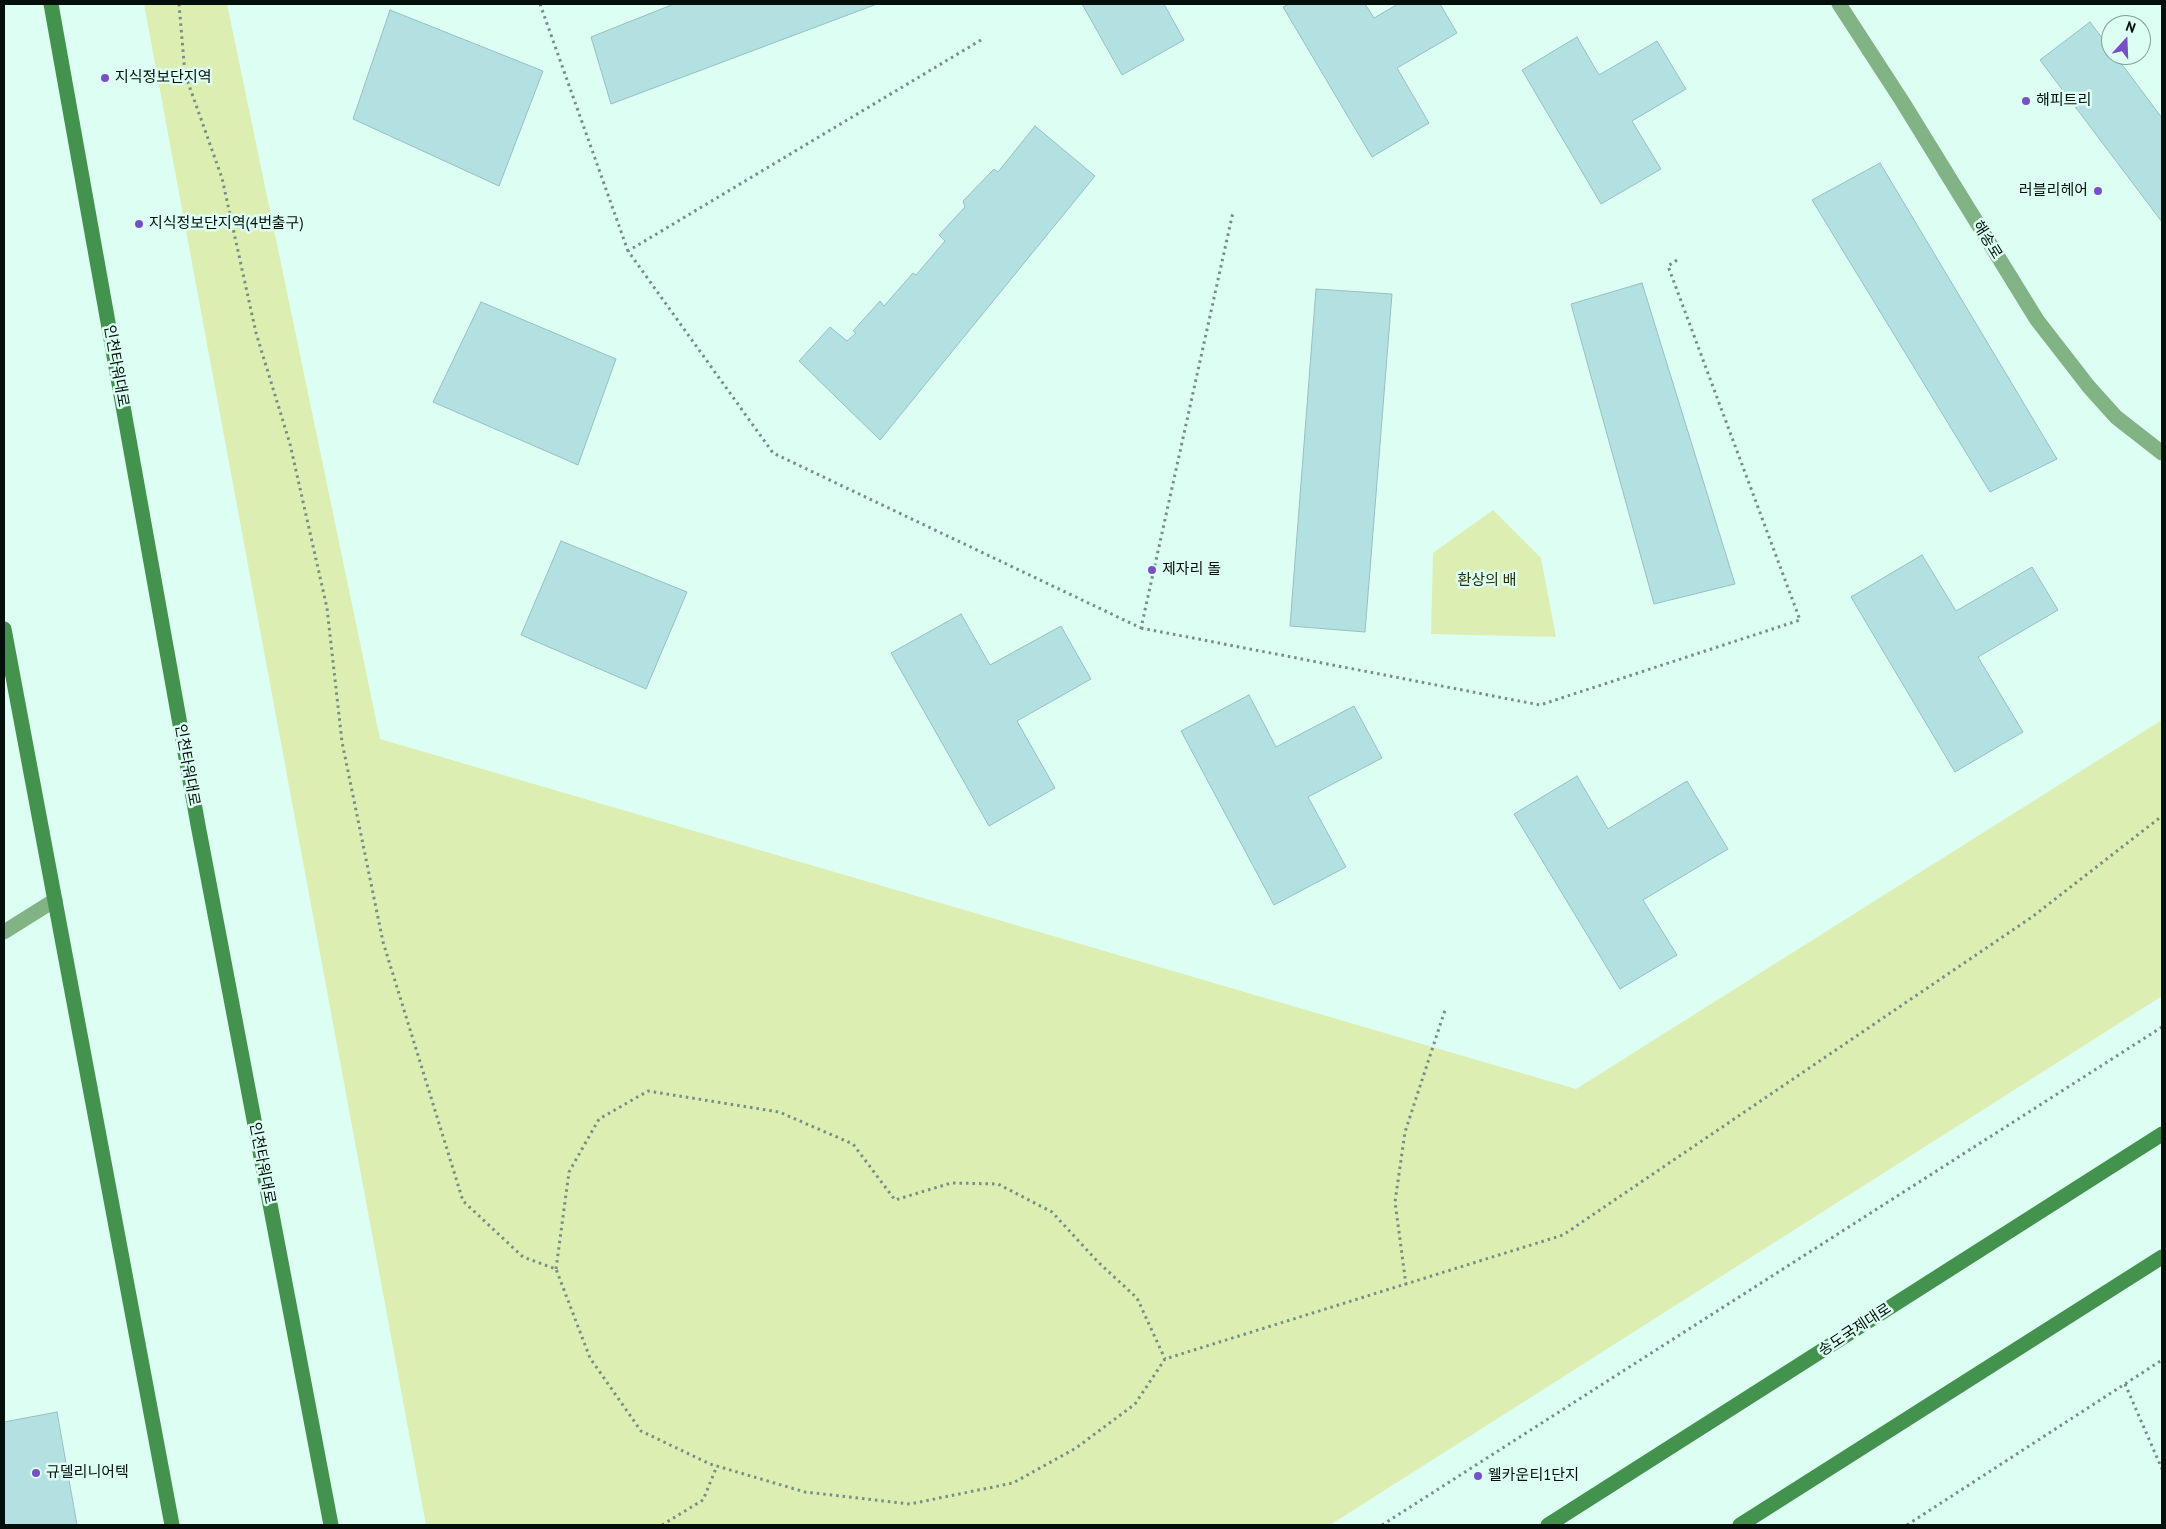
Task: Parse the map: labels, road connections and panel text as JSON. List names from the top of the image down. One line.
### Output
{"streets":{"main road":["인천타워대로","송도국제대로"],"street":["해송로"]},"parks":["환상의 배"],"places":["지식정보단지역","해피트리","러블리헤어","지식정보단지역(4번출구)","제자리 돌","규델리니어텍","웰카운티1단지"],"north":"top"}
